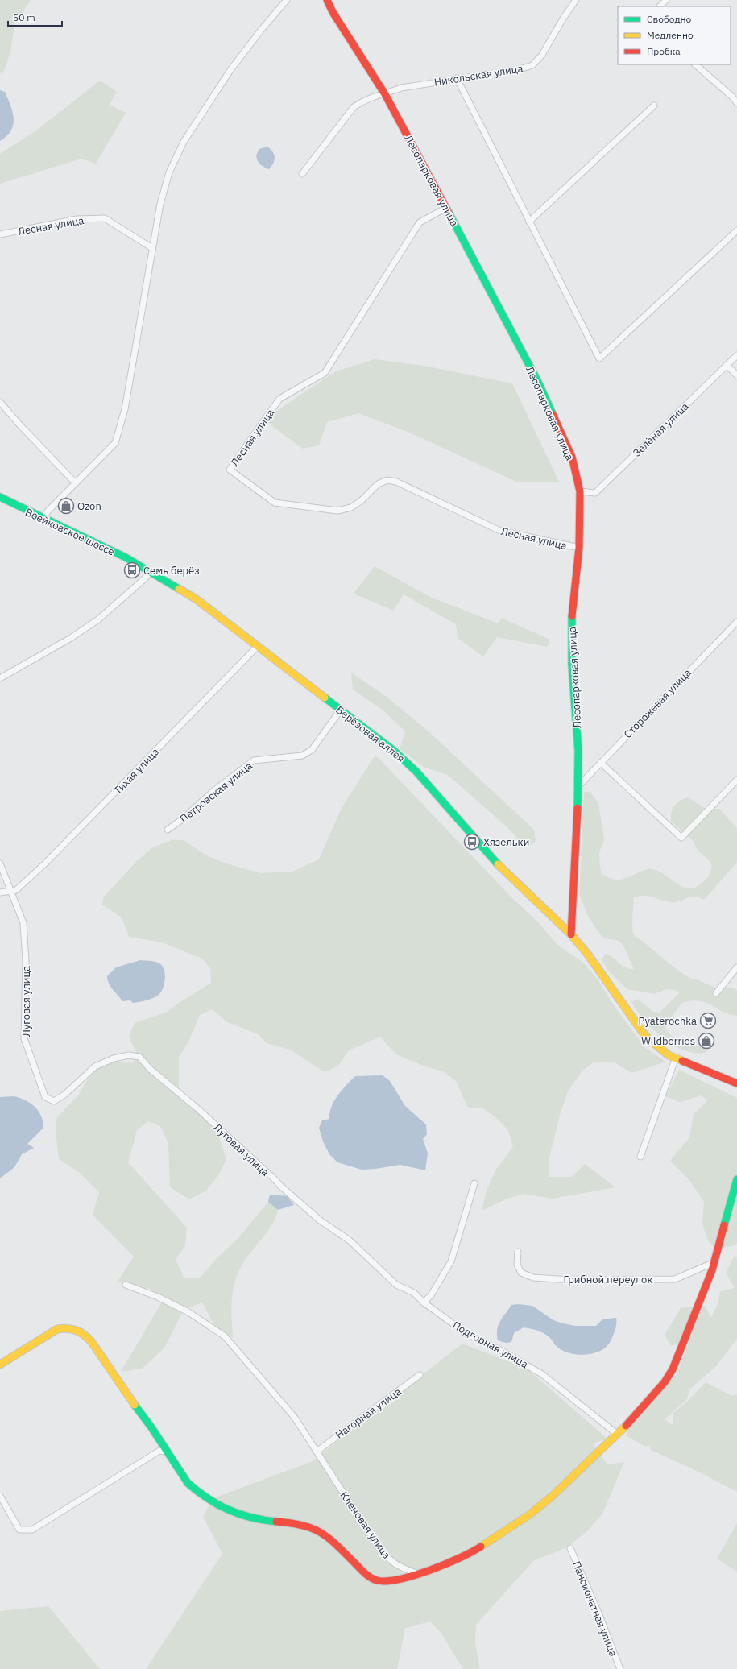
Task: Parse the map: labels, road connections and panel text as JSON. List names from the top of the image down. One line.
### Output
{"streets":{"street":["Никольская улица","Лесопарковая улица","Лесная улица","Зелёная улица","Воейковское шоссе","Сторожевая улица","Берёзовая аллея","Тихая улица","Петровская улица","Луговая улица","Грибной переулок","Подгорная улица","Нагорная улица","Кленовая улица","Пансионатная улица"]},"crossings":[["Никольская улица","Лесопарковая улица"],["Лесопарковая улица","Лесная улица"],["Лесопарковая улица","Зелёная улица"],["Лесопарковая улица","Сторожевая улица"],["Лесопарковая улица","Берёзовая аллея"],["Воейковское шоссе","Берёзовая аллея"],["Берёзовая аллея","Тихая улица"],["Берёзовая аллея","Петровская улица"],["Тихая улица","Луговая улица"],["Луговая улица","Подгорная улица"],["Нагорная улица","Кленовая улица"]],"places":{"shop":["Ozon","Wildberries"],"bus stop":["Семь берёз","Хязельки"],"supermarket":["Pyaterochka"]},"legend":["Свободно","Медленно","Пробка"],"scale_bar":"50 m"}
